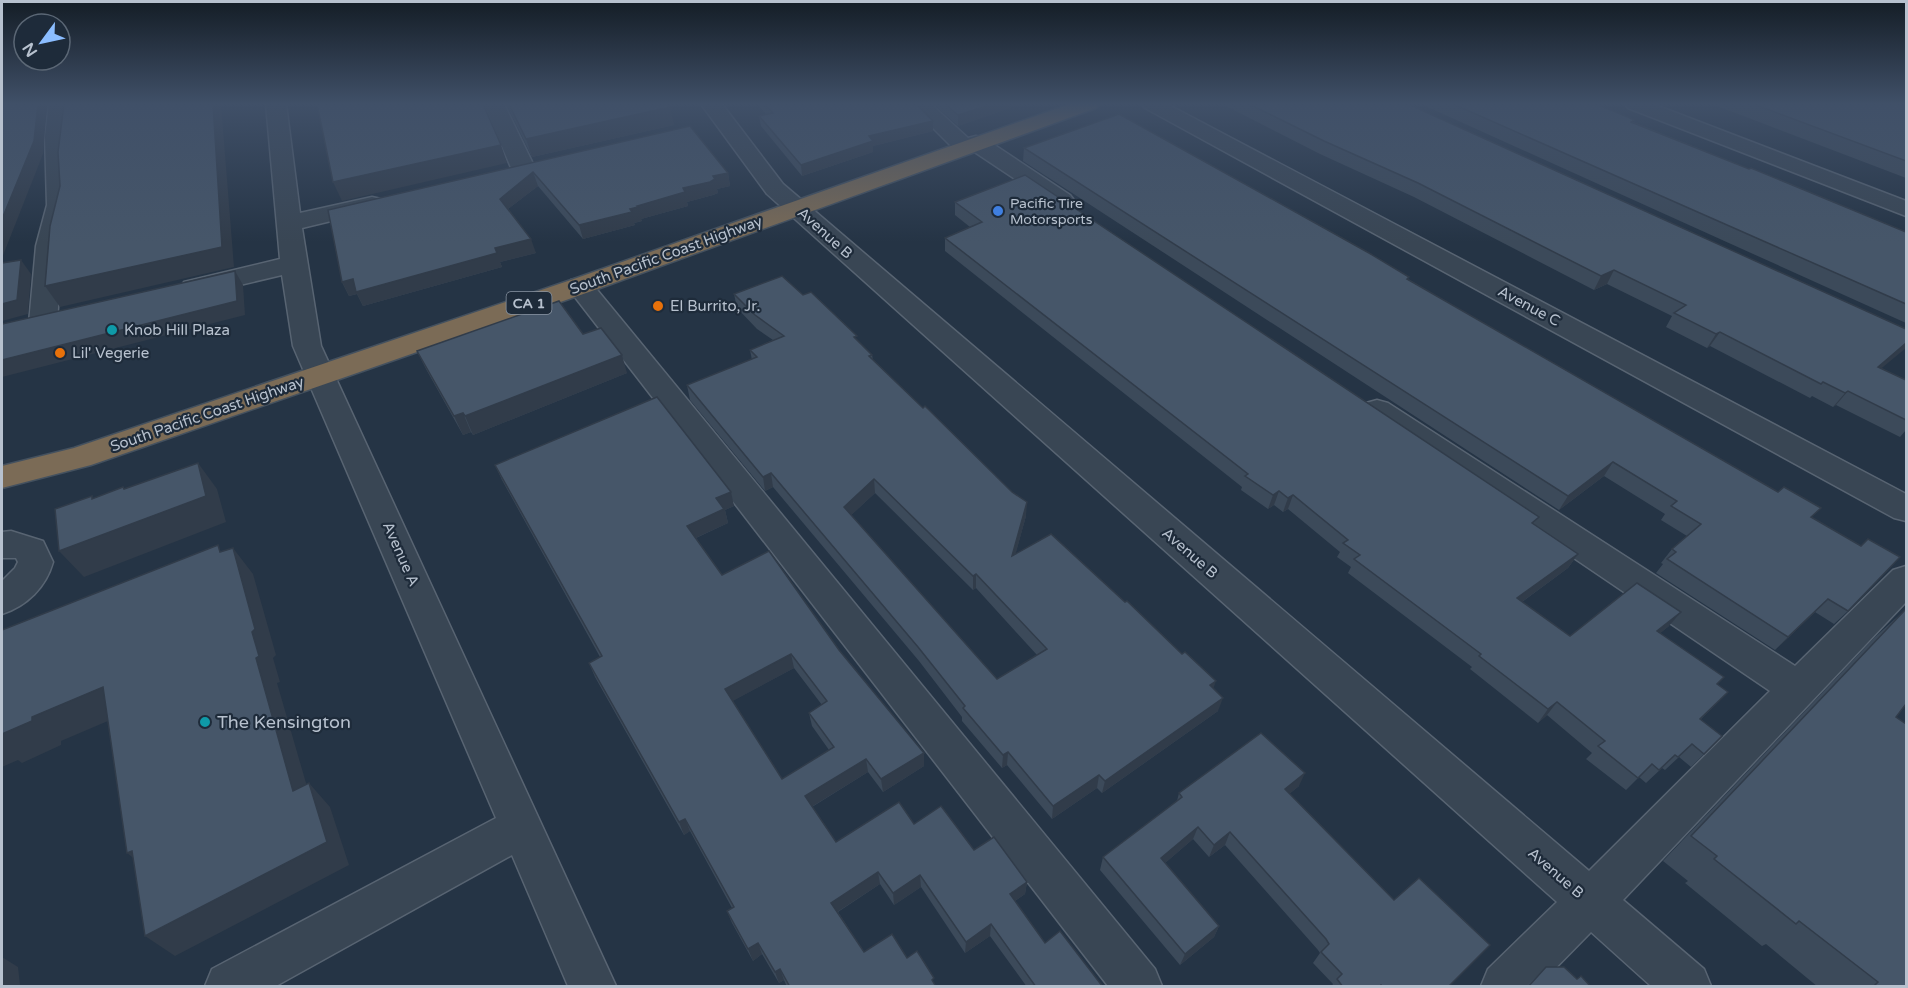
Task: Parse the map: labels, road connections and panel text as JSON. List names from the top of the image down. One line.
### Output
{"streets":{"highway":["South Pacific Coast Highway","CA 1"],"street":["Avenue B","Avenue C","Avenue A"]},"crossings":[["Avenue B","South Pacific Coast Highway"],["South Pacific Coast Highway","Avenue A"]],"places":["Pacific Tire Motorsports","El Burrito, Jr.","Knob Hill Plaza","Lil' Vegerie","The Kensington"],"north":"bottom left"}
